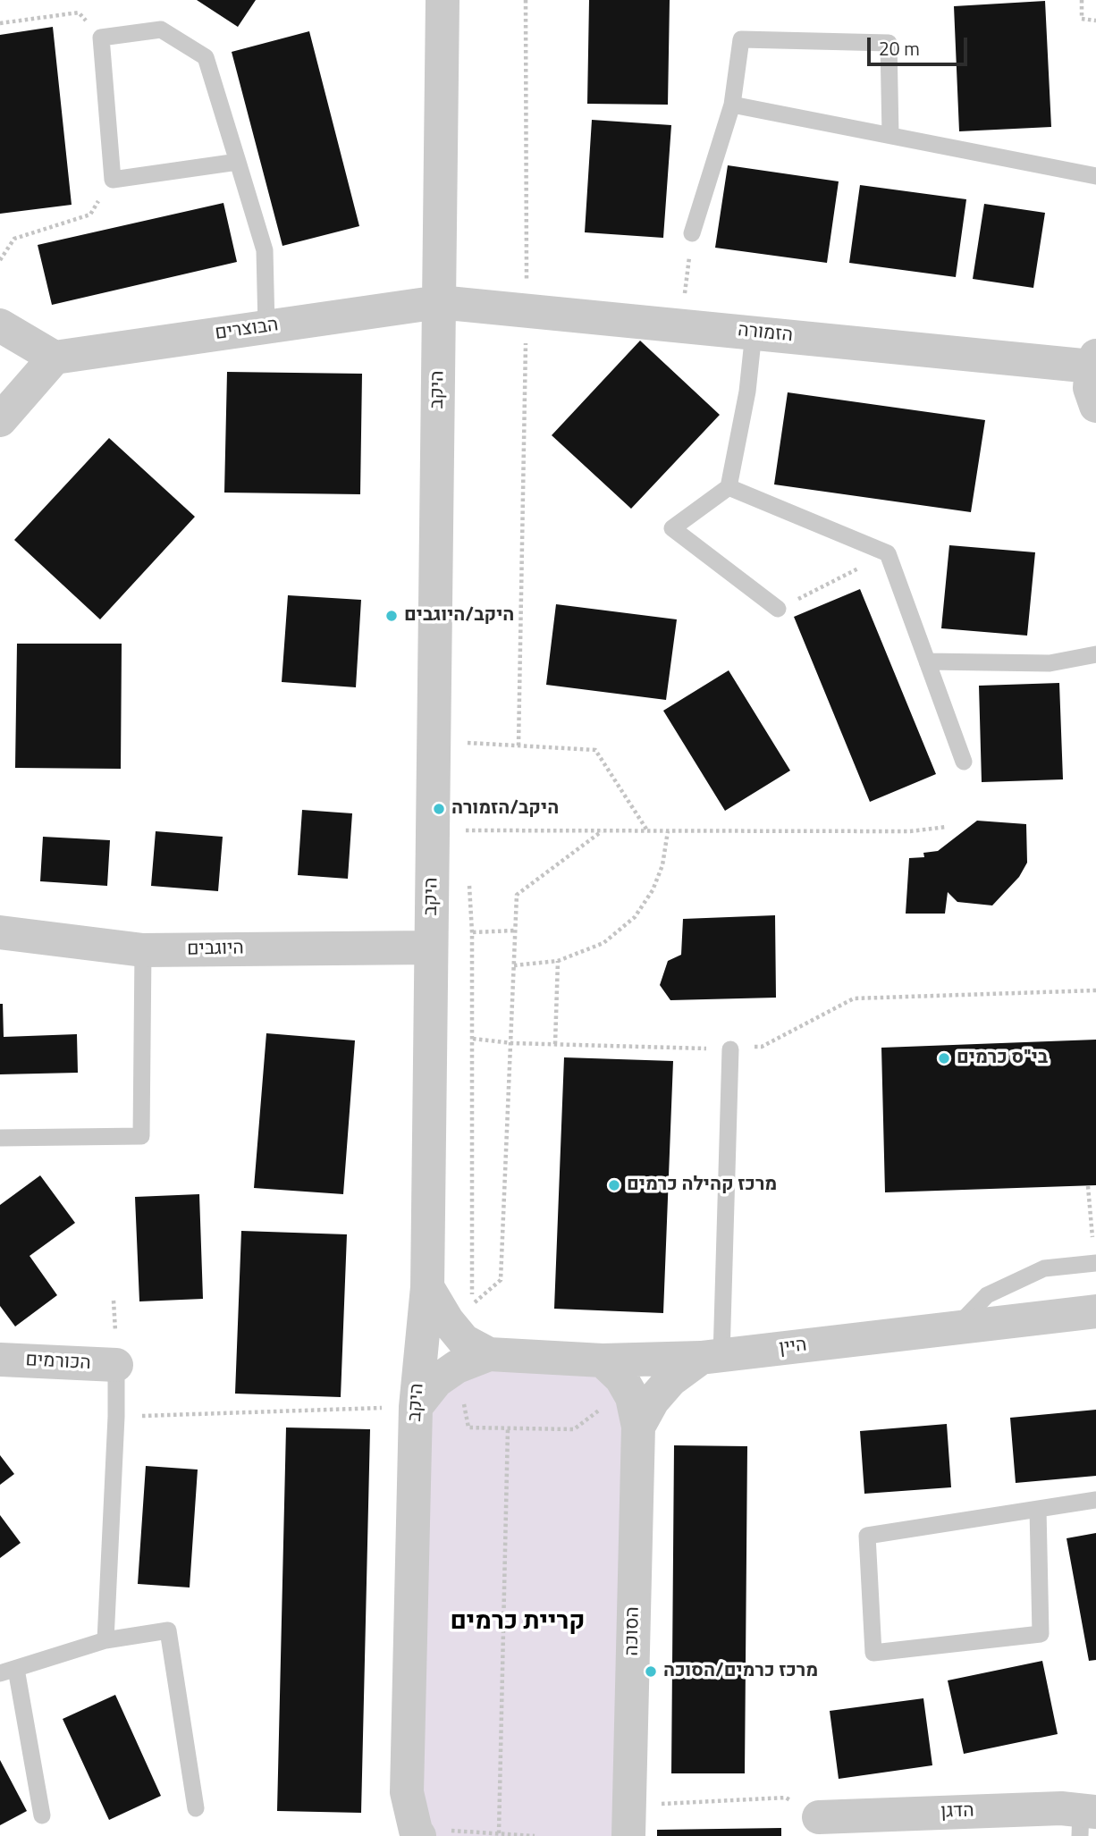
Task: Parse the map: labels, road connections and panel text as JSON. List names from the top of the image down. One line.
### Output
{"streets":{"street":["הבוצרים","הזמורה","היקב","היוגבים","היין","הכורמים","הסוכה","הדגן"]},"crossings":[["הבוצרים","הזמורה"],["הבוצרים","היקב"],["הזמורה","היקב"],["היקב","היוגבים"],["היקב","היין"],["היין","הסוכה"]],"districts":["קריית כרמים"],"places":["היקב/היוגבים","היקב/הזמורה","בי\"ס כרמים","מרכז קהילה כרמים","מרכז כרמים/הסוכה"],"scale_bar":"20 m"}
